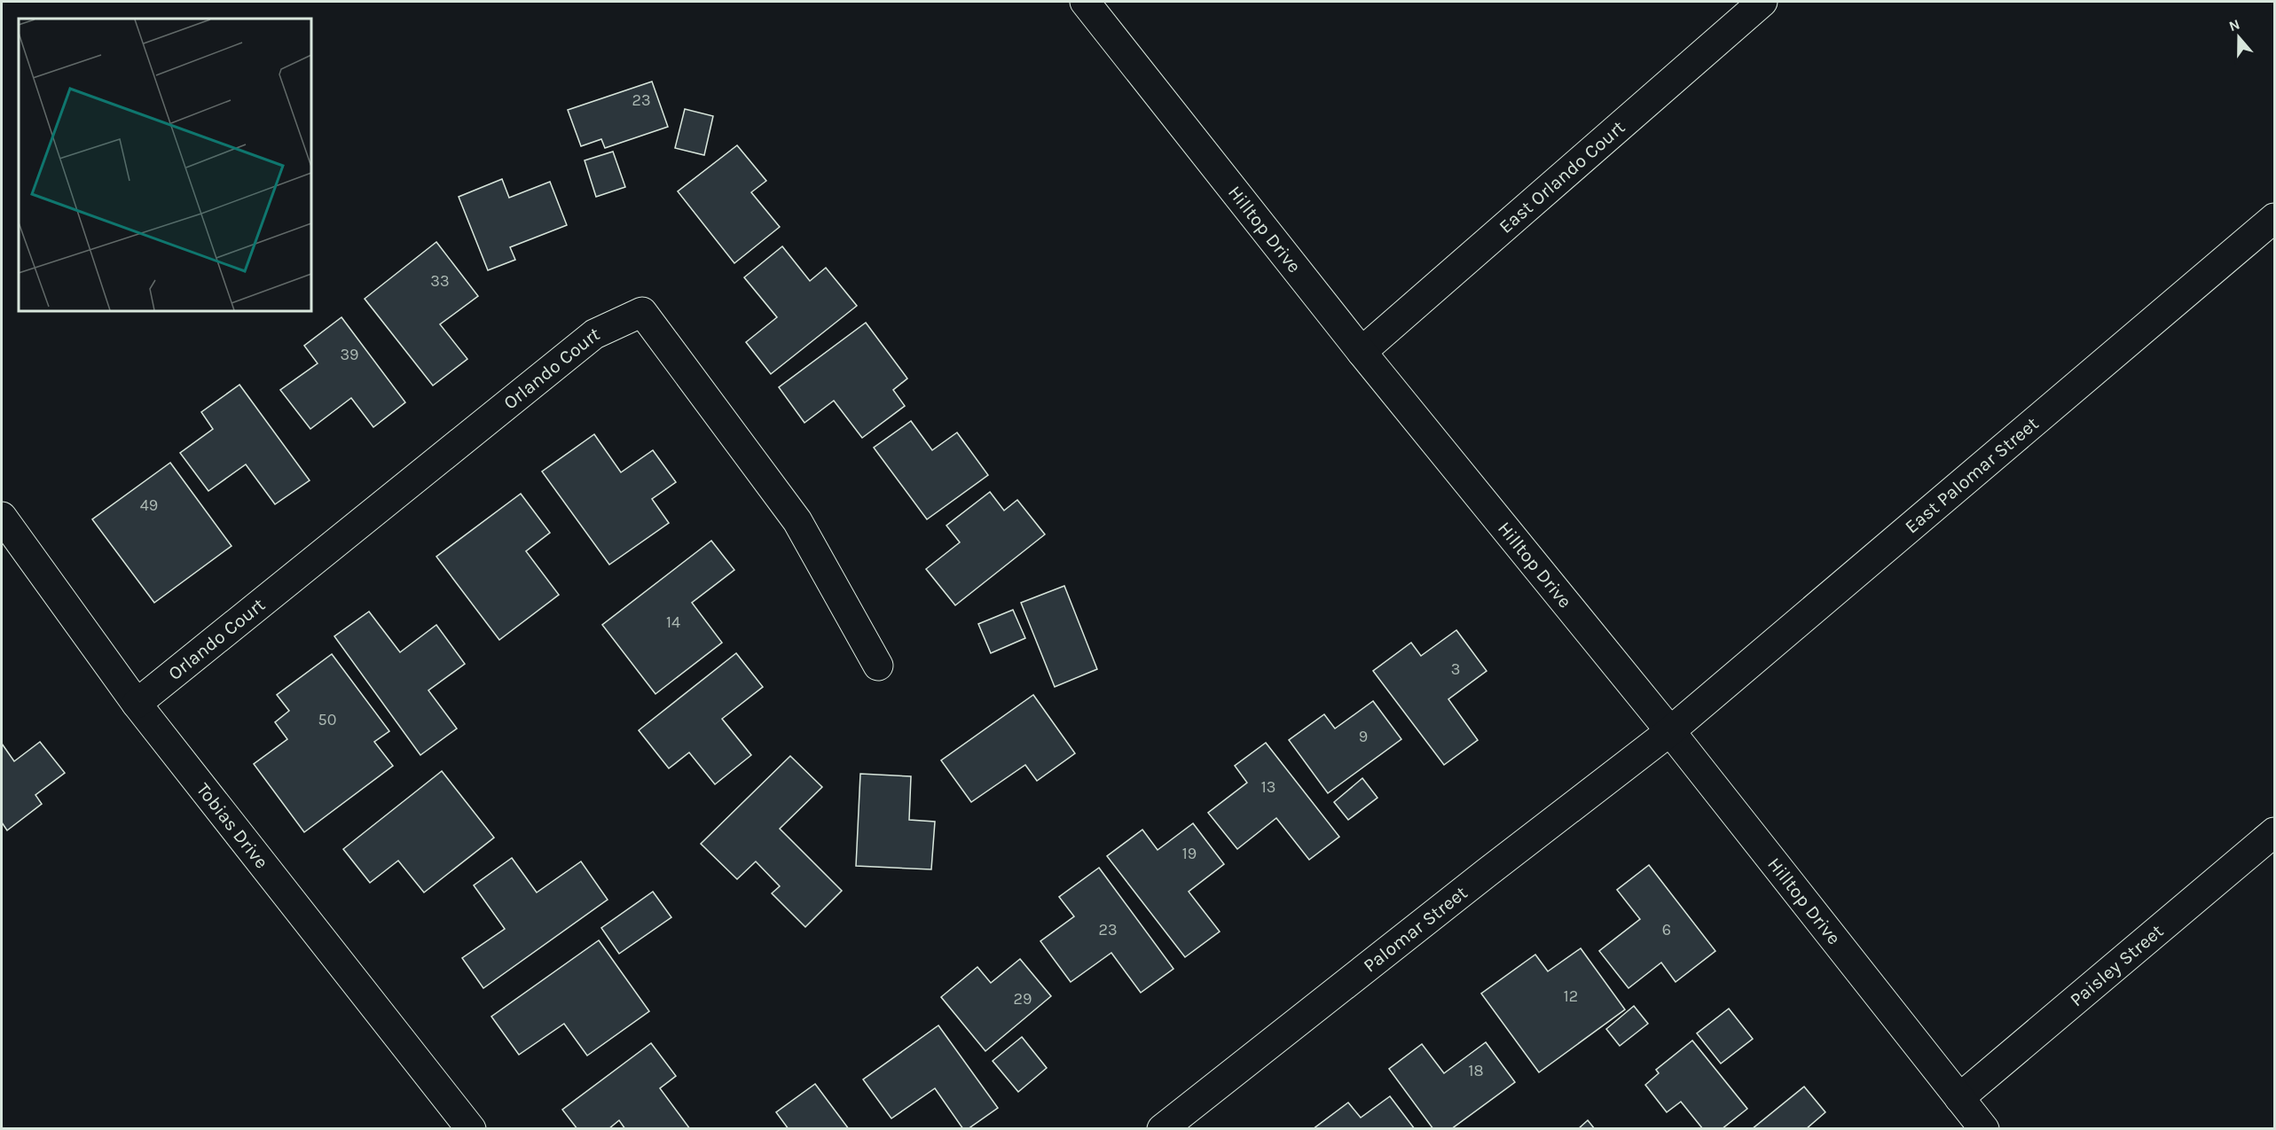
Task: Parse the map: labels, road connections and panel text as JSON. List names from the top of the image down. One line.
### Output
{"streets":{"main road":["East Orlando Court","Hilltop Drive","Orlando Court","East Palomar Street","Tobias Drive","Palomar Street","Paisley Street"]},"crossings":[["East Orlando Court","Hilltop Drive"],["Hilltop Drive","East Palomar Street"],["Hilltop Drive","Palomar Street"],["Hilltop Drive","Paisley Street"],["Orlando Court","Tobias Drive"],["East Palomar Street","Palomar Street"]],"house_numbers":["23","33","39","49","14","3","50","9","13","19","23","6","12","29","18"],"north":"top"}
